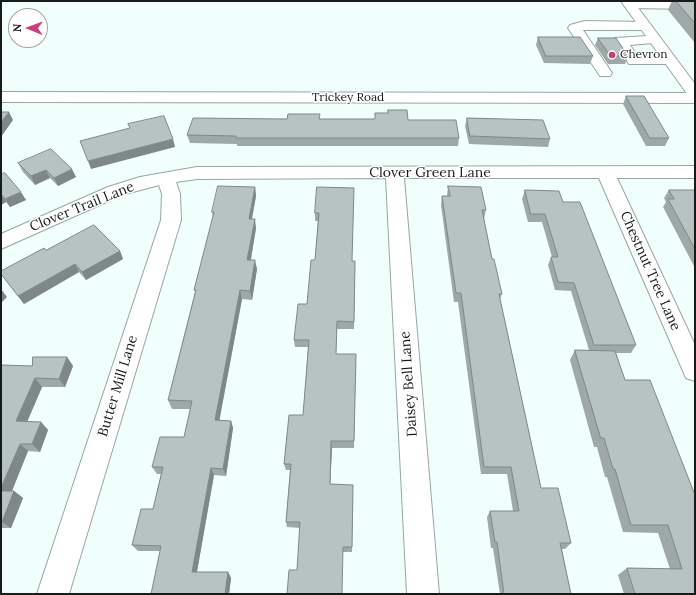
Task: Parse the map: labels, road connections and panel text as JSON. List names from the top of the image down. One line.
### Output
{"streets":{"street":["Trickey Road","Clover Green Lane","Clover Trail Lane","Chestnut Tree Lane","Daisey Bell Lane","Butter Mill Lane"]},"crossings":[["Clover Green Lane","Clover Trail Lane"],["Clover Green Lane","Chestnut Tree Lane"],["Clover Green Lane","Daisey Bell Lane"],["Clover Green Lane","Butter Mill Lane"],["Clover Trail Lane","Butter Mill Lane"]],"places":["Chevron"],"north":"left"}
